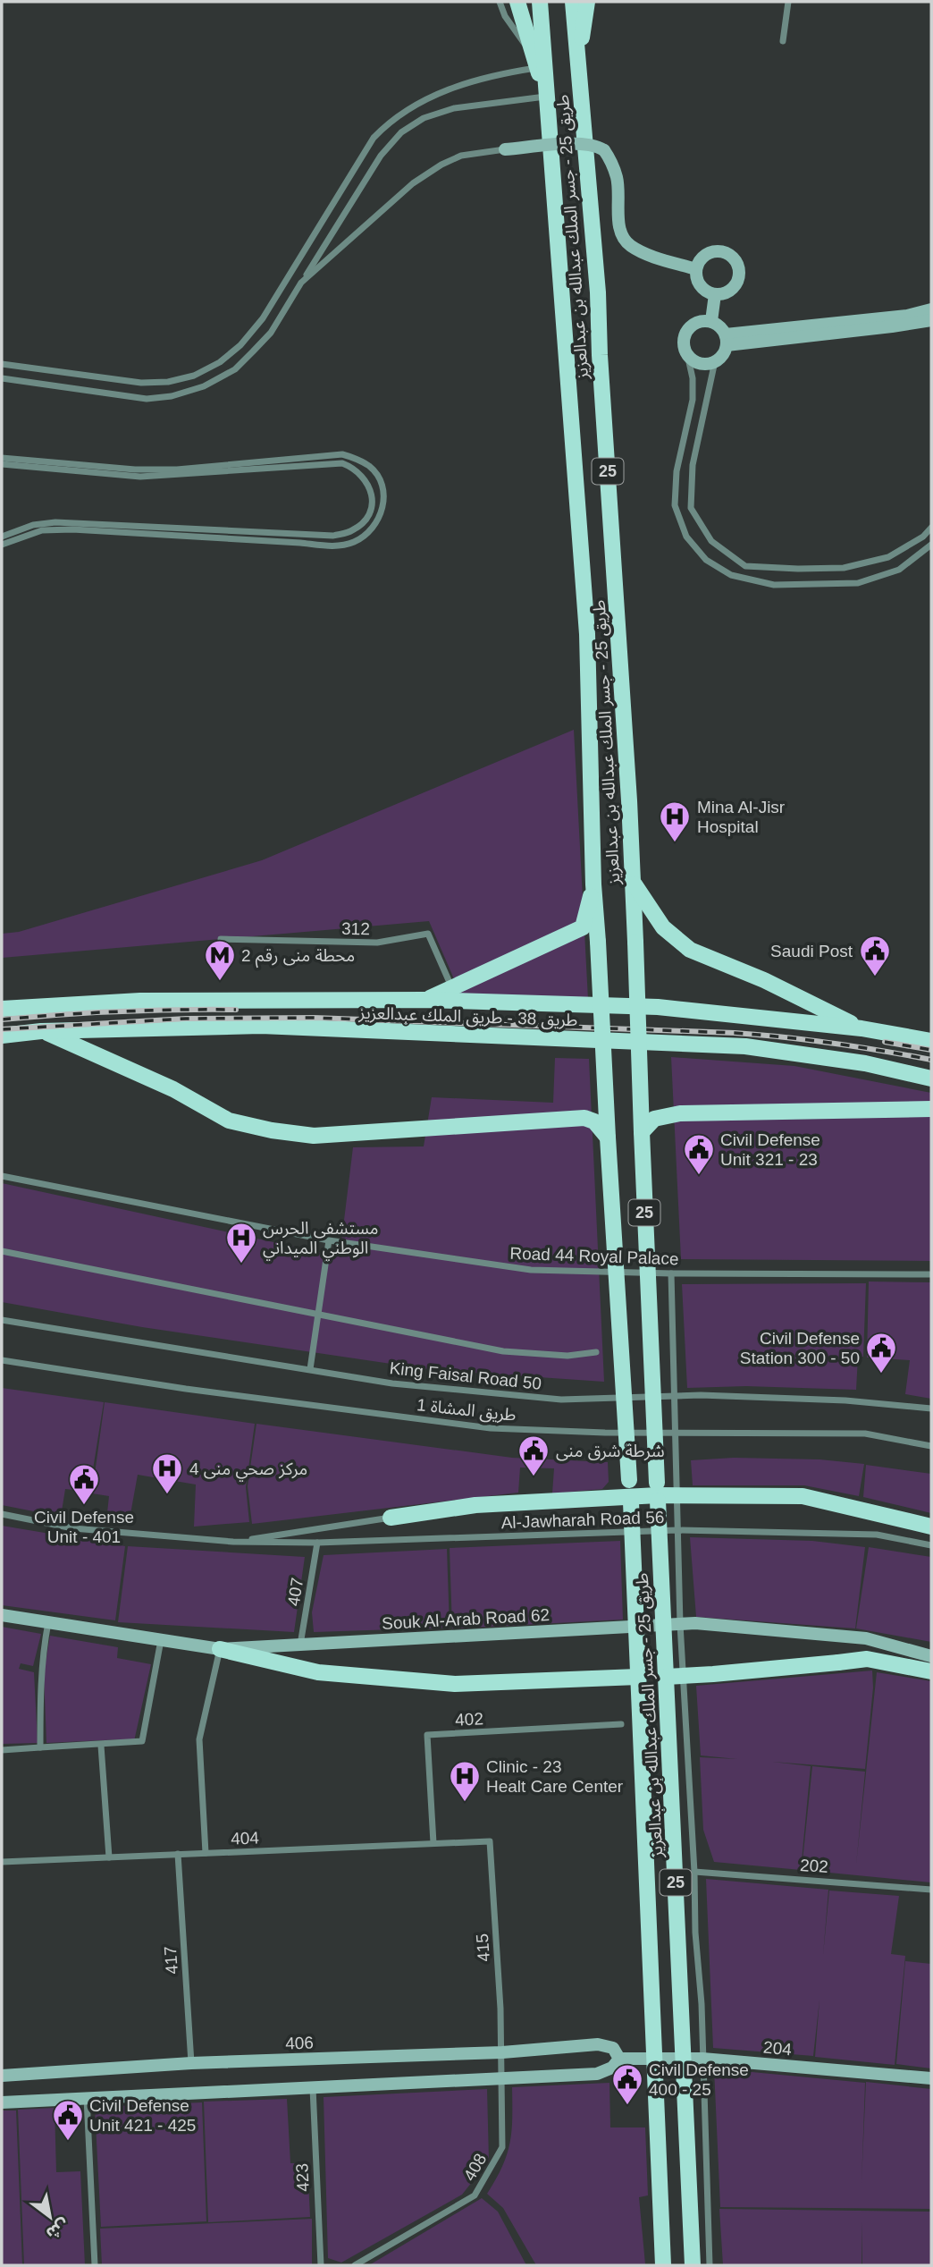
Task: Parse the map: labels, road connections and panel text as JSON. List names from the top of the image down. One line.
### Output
{"streets":{"main road":["طريق 25 - جسر الملك عبدالله بن عبدالعزيز","25","طريق 38 - طريق الملك عبدالعزيز"],"street":["312","Road 44 Royal Palace","King Faisal Road 50","طريق المشاة 1","Al-Jawharah Road 56","407","Souk Al-Arab Road 62","402","404","202","415","417","406","204","408","423"]},"crossings":[["طريق 25 - جسر الملك عبدالله بن عبدالعزيز","25"],["Al-Jawharah Road 56","407"],["407","Souk Al-Arab Road 62"],["402","404"],["404","415"],["404","417"],["415","406"],["415","408"],["417","406"],["406","204"],["406","408"]],"places":{"hospital":["Mina Al-Jisr Hospital","مستشفى الحرس الوطني الميداني","مركز صحي منى 4","Clinic - 23 Healt Care Center"],"public building":["Saudi Post","Civil Defense Unit 321 - 23","Civil Defense Station 300 - 50","شرطة شرق منى","Civil Defense Unit - 401","Civil Defense 400 - 25","Civil Defense Unit 421 - 425"],"metro station":["محطة منى رقم 2"]},"north":"bottom right"}
